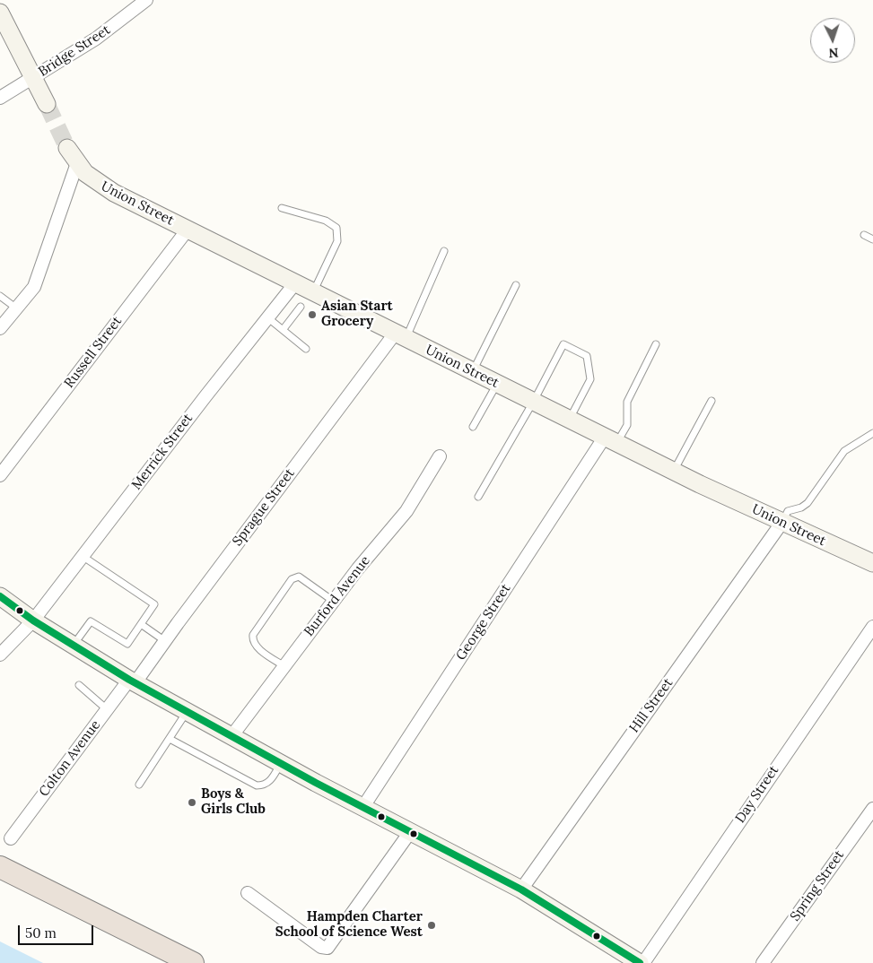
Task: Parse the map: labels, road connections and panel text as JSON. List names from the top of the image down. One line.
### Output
{"streets":{"main road":["Union Street"],"street":["Bridge Street","Russell Street","Merrick Street","Sprague Street","Burford Avenue","George Street","Hill Street","Colton Avenue","Day Street","Spring Street"]},"crossings":[["Union Street","Russell Street"],["Union Street","Merrick Street"],["Union Street","Sprague Street"],["Union Street","George Street"],["Union Street","Hill Street"],["Sprague Street","Colton Avenue"]],"places":["Asian Start Grocery","Boys & Girls Club","Hampden Charter School of Science West"],"scale_bar":"50 m","north":"bottom"}
